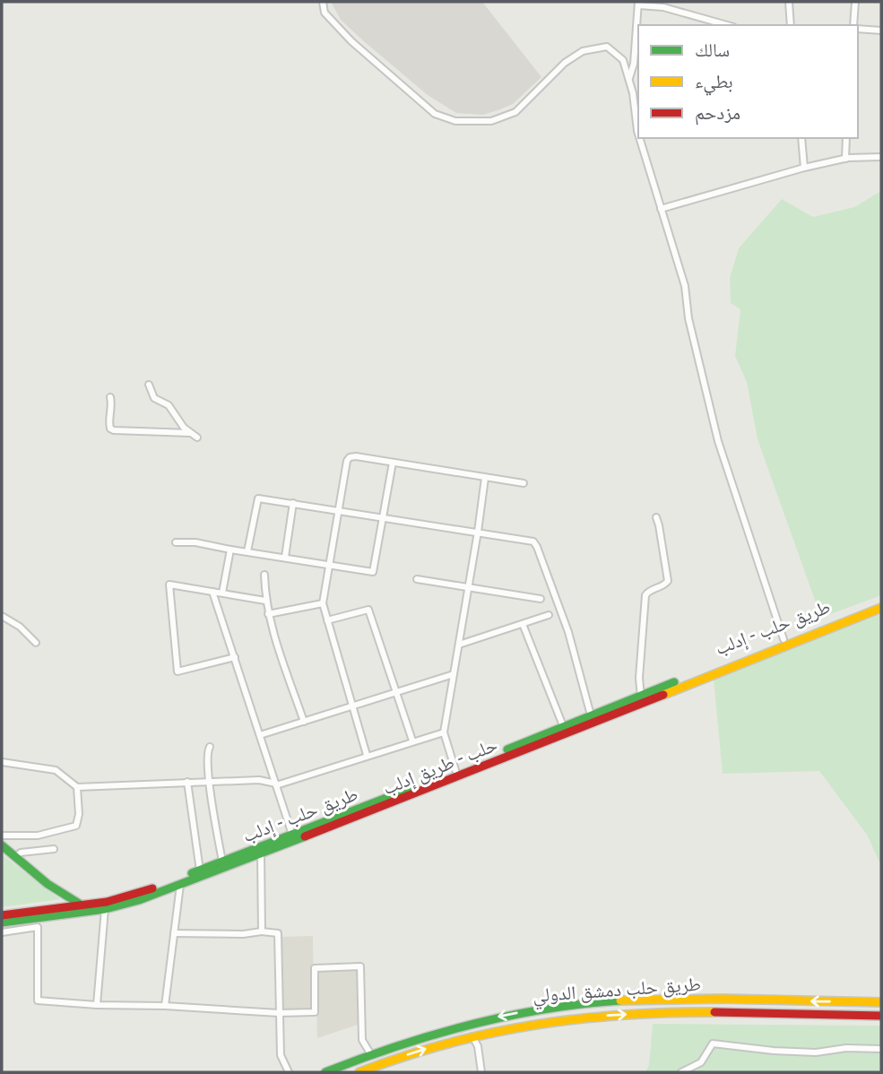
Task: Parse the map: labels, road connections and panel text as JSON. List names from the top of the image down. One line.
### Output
{"streets":{"main road":["طريق حلب - إدلب","حلب - طريق إدلب","طريق حلب دمشق الدولي"]},"crossings":[["طريق حلب - إدلب","حلب - طريق إدلب"]],"legend":["سالك","بطيء","مزدحم"]}
